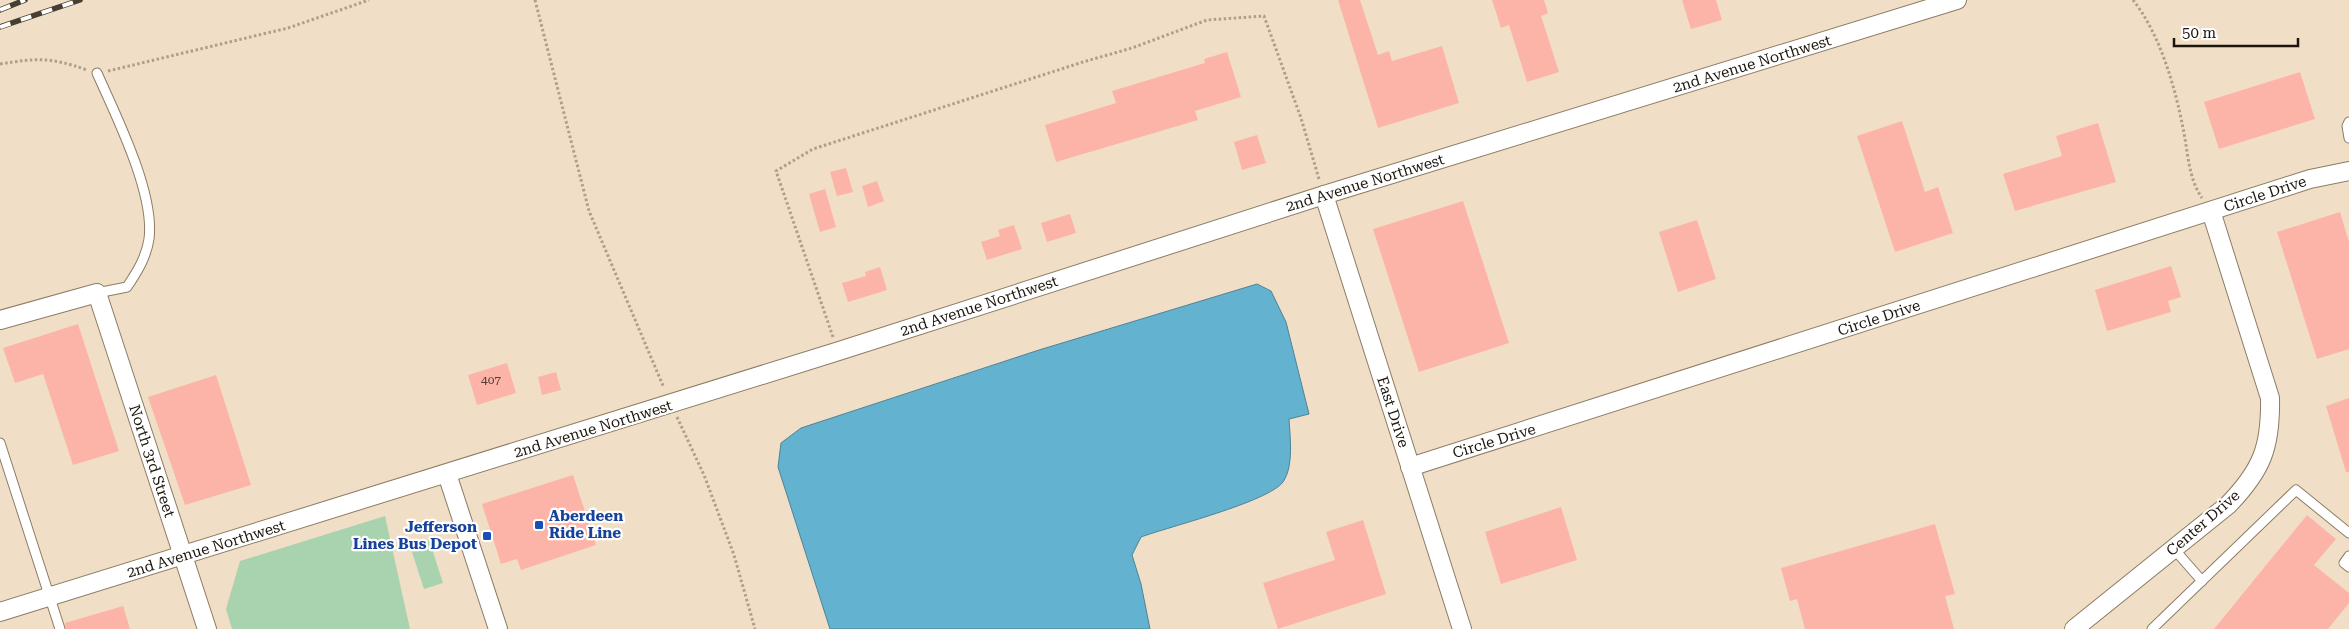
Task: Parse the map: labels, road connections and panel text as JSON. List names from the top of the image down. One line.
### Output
{"streets":{"street":["2nd Avenue Northwest","Circle Drive","East Drive","North 3rd Street","Center Drive"]},"crossings":[["2nd Avenue Northwest","East Drive"],["2nd Avenue Northwest","North 3rd Street"],["Circle Drive","East Drive"],["Circle Drive","Center Drive"]],"places":{"transit":["Aberdeen Ride Line","Jefferson Lines Bus Depot"]},"house_numbers":["407"],"scale_bar":"50 m"}
